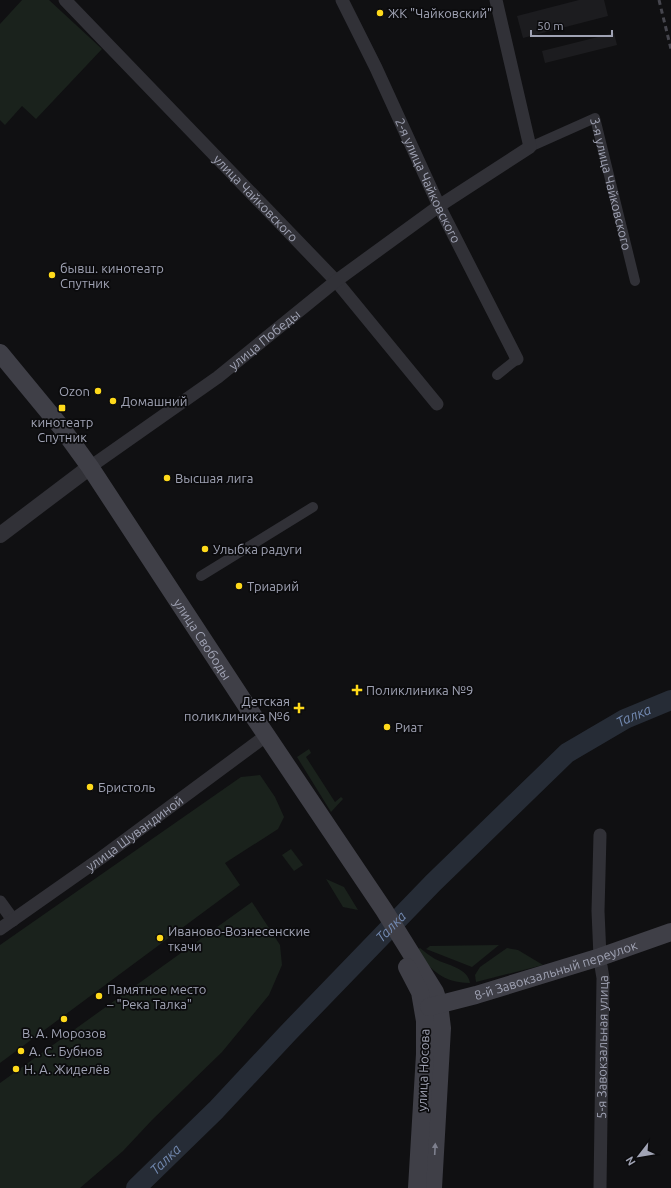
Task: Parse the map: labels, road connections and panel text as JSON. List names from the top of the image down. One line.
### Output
{"streets":{"main road":["улица Свободы","8-й Завокзальный переулок","улица Носова"],"street":["2-я улица Чайковского","3-я улица Чайковского","улица Чайковского","улица Победы","улица Шувандиной","5-я Завокзальная улица"]},"crossings":[["2-я улица Чайковского","улица Победы"],["3-я улица Чайковского","улица Победы"],["улица Чайковского","улица Победы"],["улица Победы","улица Свободы"],["улица Свободы","улица Шувандиной"],["улица Свободы","8-й Завокзальный переулок"],["улица Свободы","улица Носова"],["8-й Завокзальный переулок","5-я Завокзальная улица"],["8-й Завокзальный переулок","улица Носова"]],"water":["Талка"],"places":{"other":["ЖК \"Чайковский\"","бывш. кинотеатр Спутник","Ozon","Домашний","Высшая лига","Улыбка радуги","Триарий","Риат","Бристоль","Иваново-Вознесенские ткачи","Памятное место – \"Река Талка\"","В. А. Морозов","А. С. Бубнов","Н. А. Жиделёв"],"transit":["кинотеатр Спутник"],"health":["Поликлиника №9","Детская поликлиника №6"]},"scale_bar":"50 m","north":"bottom left"}
